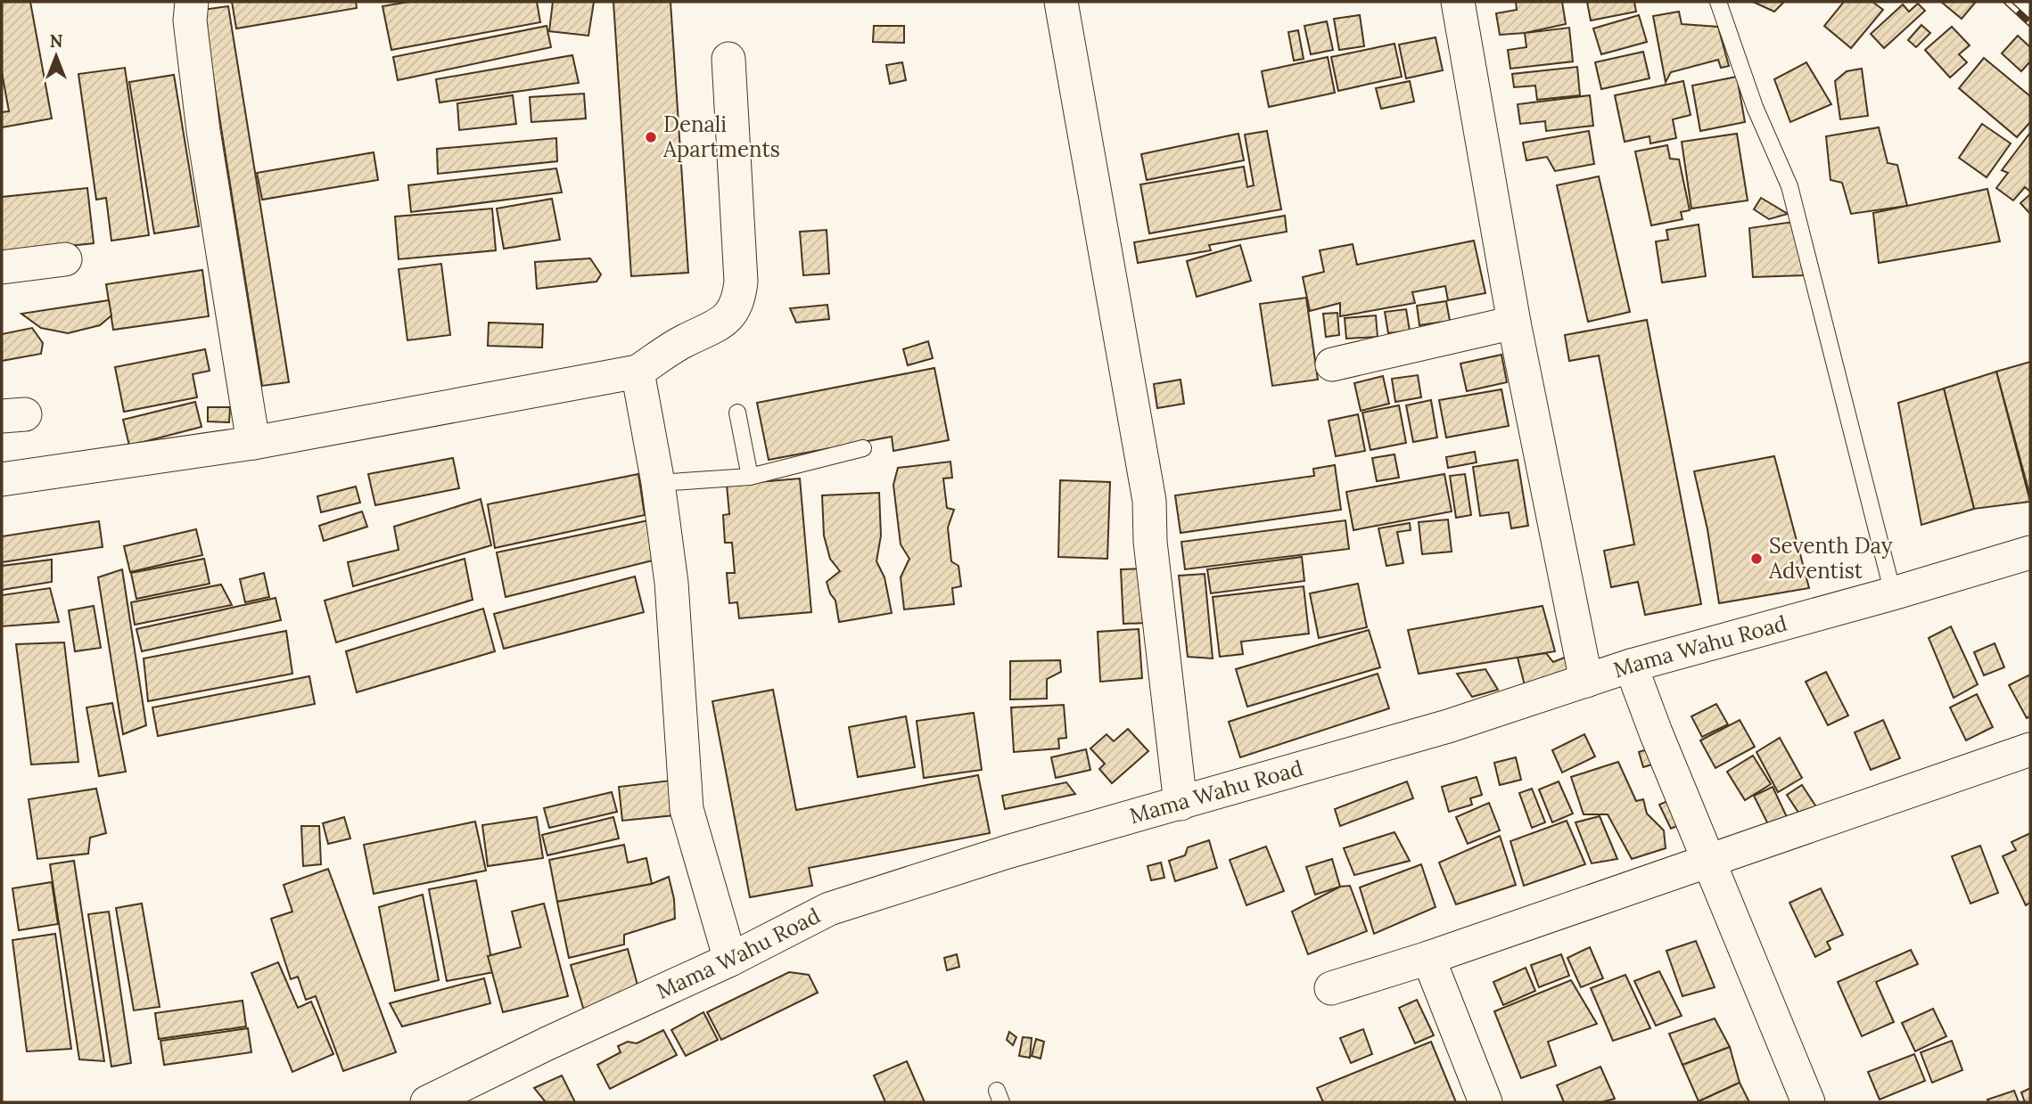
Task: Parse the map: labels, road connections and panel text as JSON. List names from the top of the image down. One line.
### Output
{"streets":{"street":["Mama Wahu Road"]},"places":["Denali Apartments","Seventh Day Adventist"],"north":"top"}
